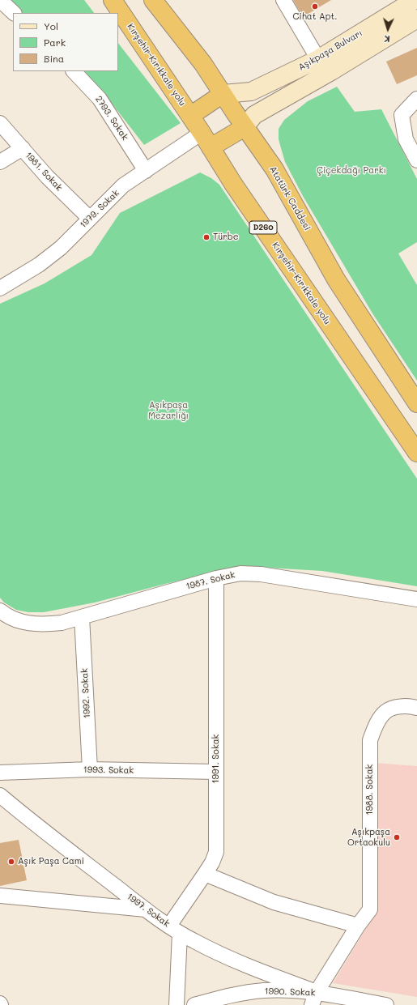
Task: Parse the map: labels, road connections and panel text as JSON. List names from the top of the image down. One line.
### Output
{"streets":{"highway":["Kırşehir-Kırıkkale yolu","Atatürk Caddesi","D260"],"main road":["Aşıkpaşa Bulvarı"],"street":["2793. Sokak","1981. Sokak","1979. Sokak","1987. Sokak","1992. Sokak","1991. Sokak","1993. Sokak","1988. Sokak","1997. Sokak","1990. Sokak"]},"crossings":[["Aşıkpaşa Bulvarı","Atatürk Caddesi"],["Kırşehir-Kırıkkale yolu","1979. Sokak"],["2793. Sokak","1979. Sokak"],["1981. Sokak","1979. Sokak"],["1987. Sokak","1992. Sokak"],["1987. Sokak","1991. Sokak"],["1992. Sokak","1993. Sokak"],["1991. Sokak","1993. Sokak"],["1991. Sokak","1997. Sokak"],["1988. Sokak","1997. Sokak"],["1988. Sokak","1990. Sokak"],["1997. Sokak","1990. Sokak"]],"parks":["Çiçekdağı Parkı","Aşıkpaşa Mezarlığı"],"places":["Cihat Apt.","Türbe","Aşıkpaşa Ortaokulu","Aşık Paşa Cami"],"legend":["Yol","Park","Bina"],"north":"bottom"}
